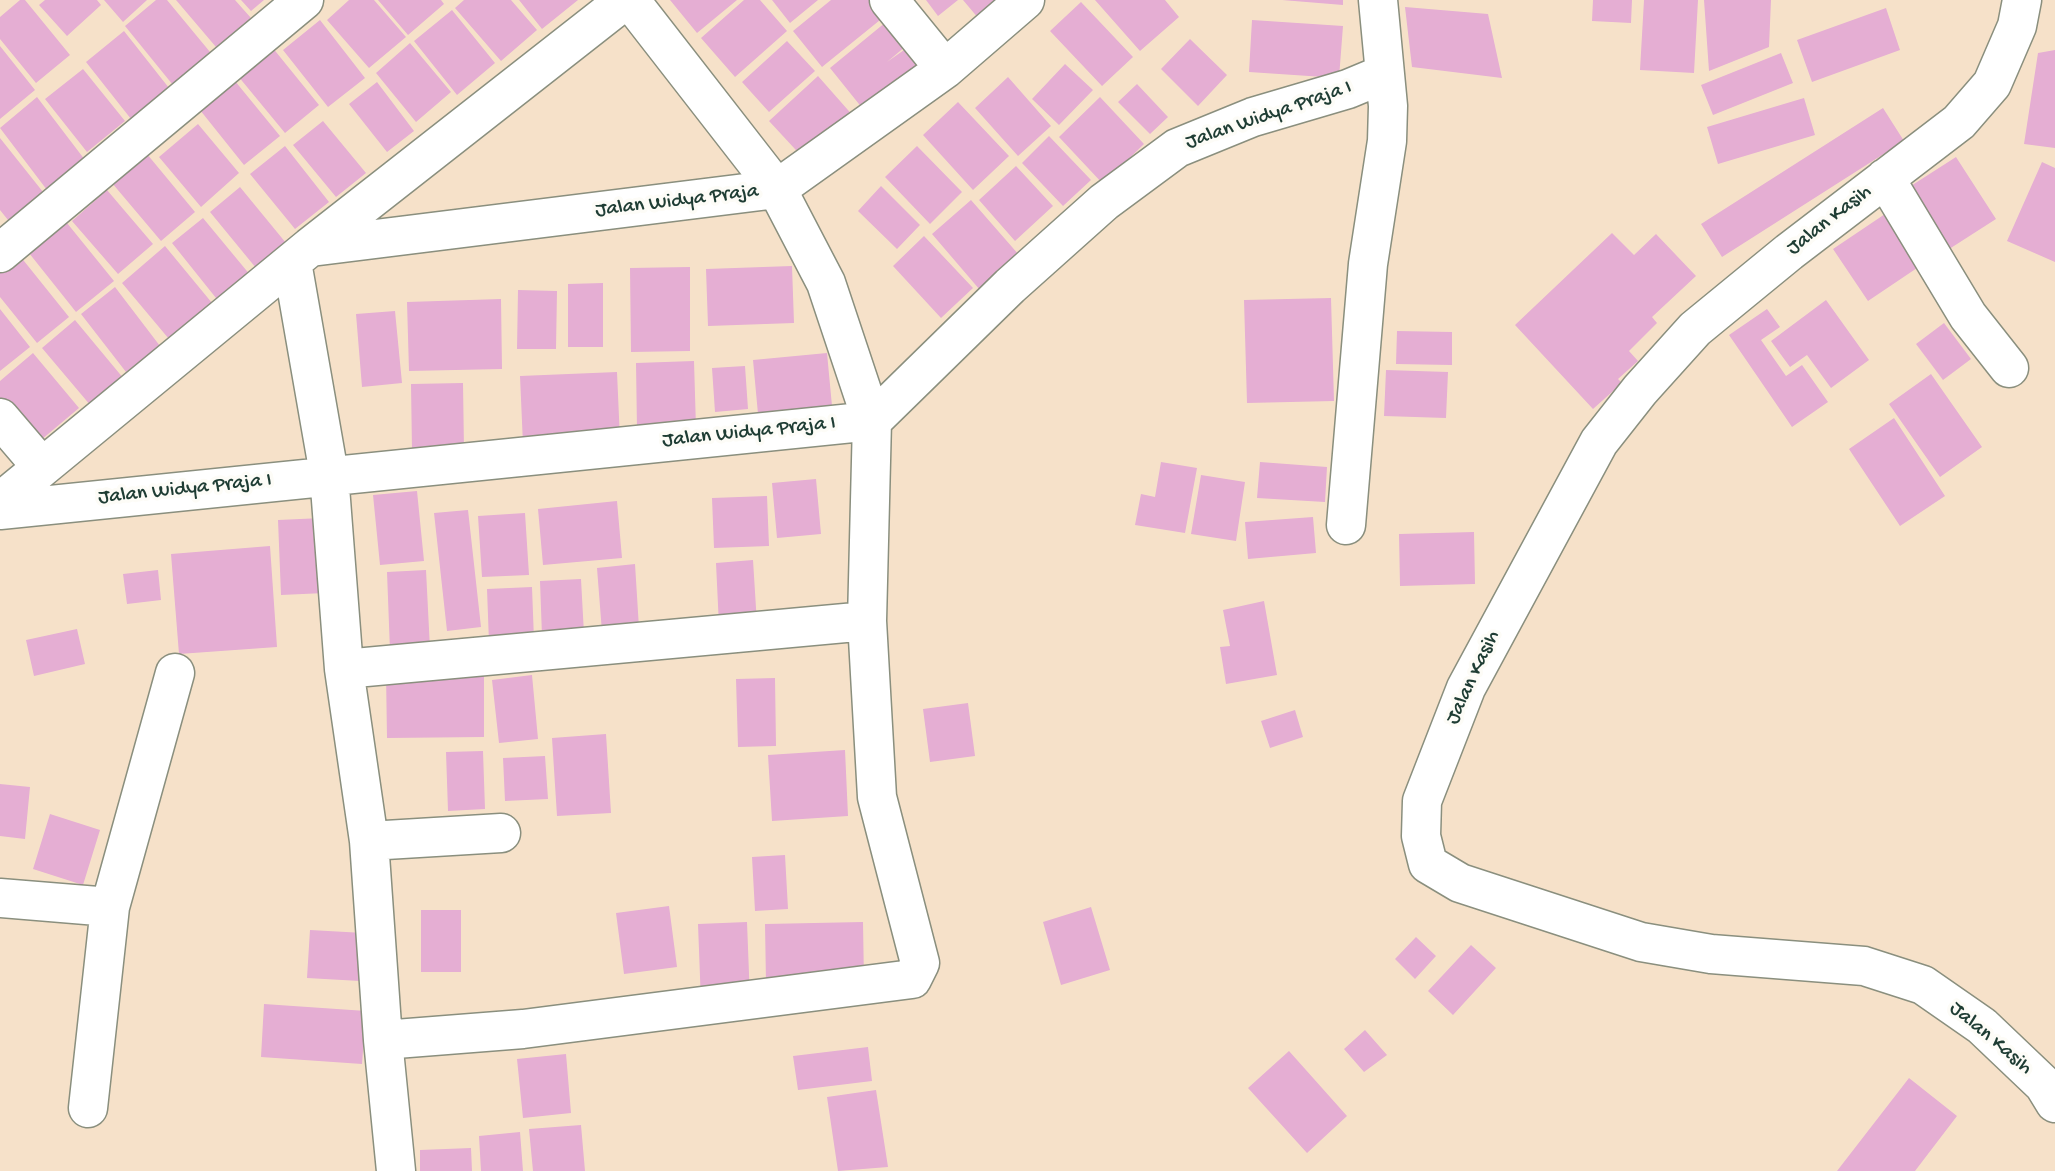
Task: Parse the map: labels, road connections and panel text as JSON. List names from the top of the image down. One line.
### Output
{"streets":{"street":["Jalan Widya Praja I","Jalan Widya Praja","Jalan Kasih"]}}
